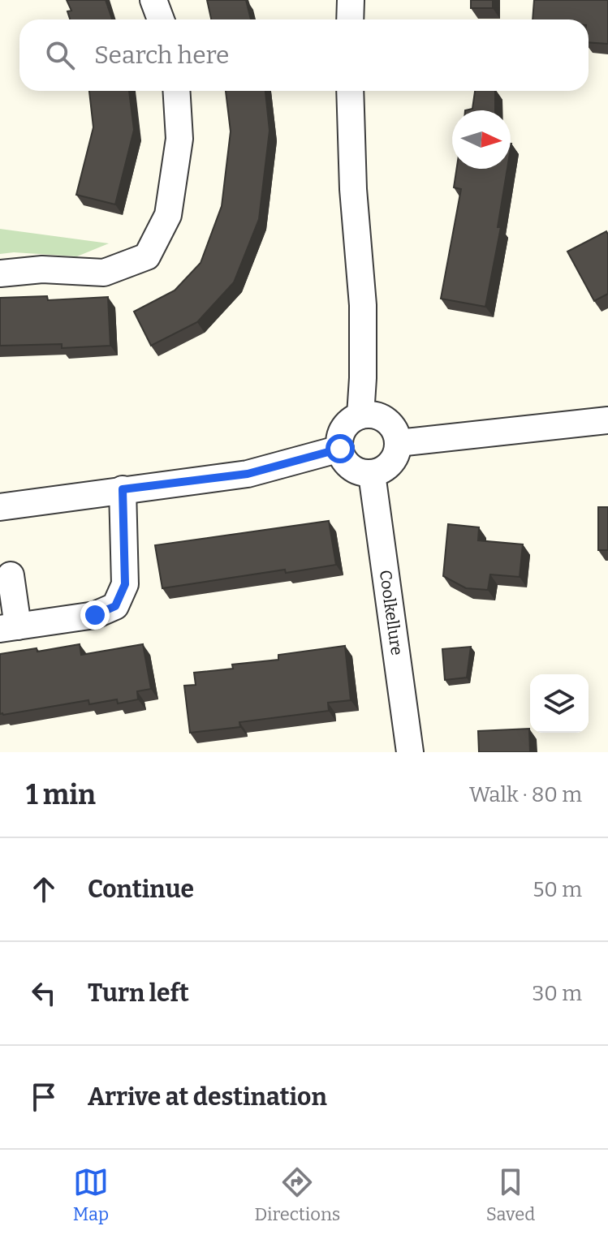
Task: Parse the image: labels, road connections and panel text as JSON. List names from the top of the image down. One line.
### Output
{"streets":{"street":["Coolkellure"]},"north":"right","page":{"search":"Search here","heading":["1 min","Walk · 80 m"],"list":[["Continue","50 m"],["Turn left","30 m"],"Arrive at destination"],"nav":["Map","Directions","Saved"]}}
